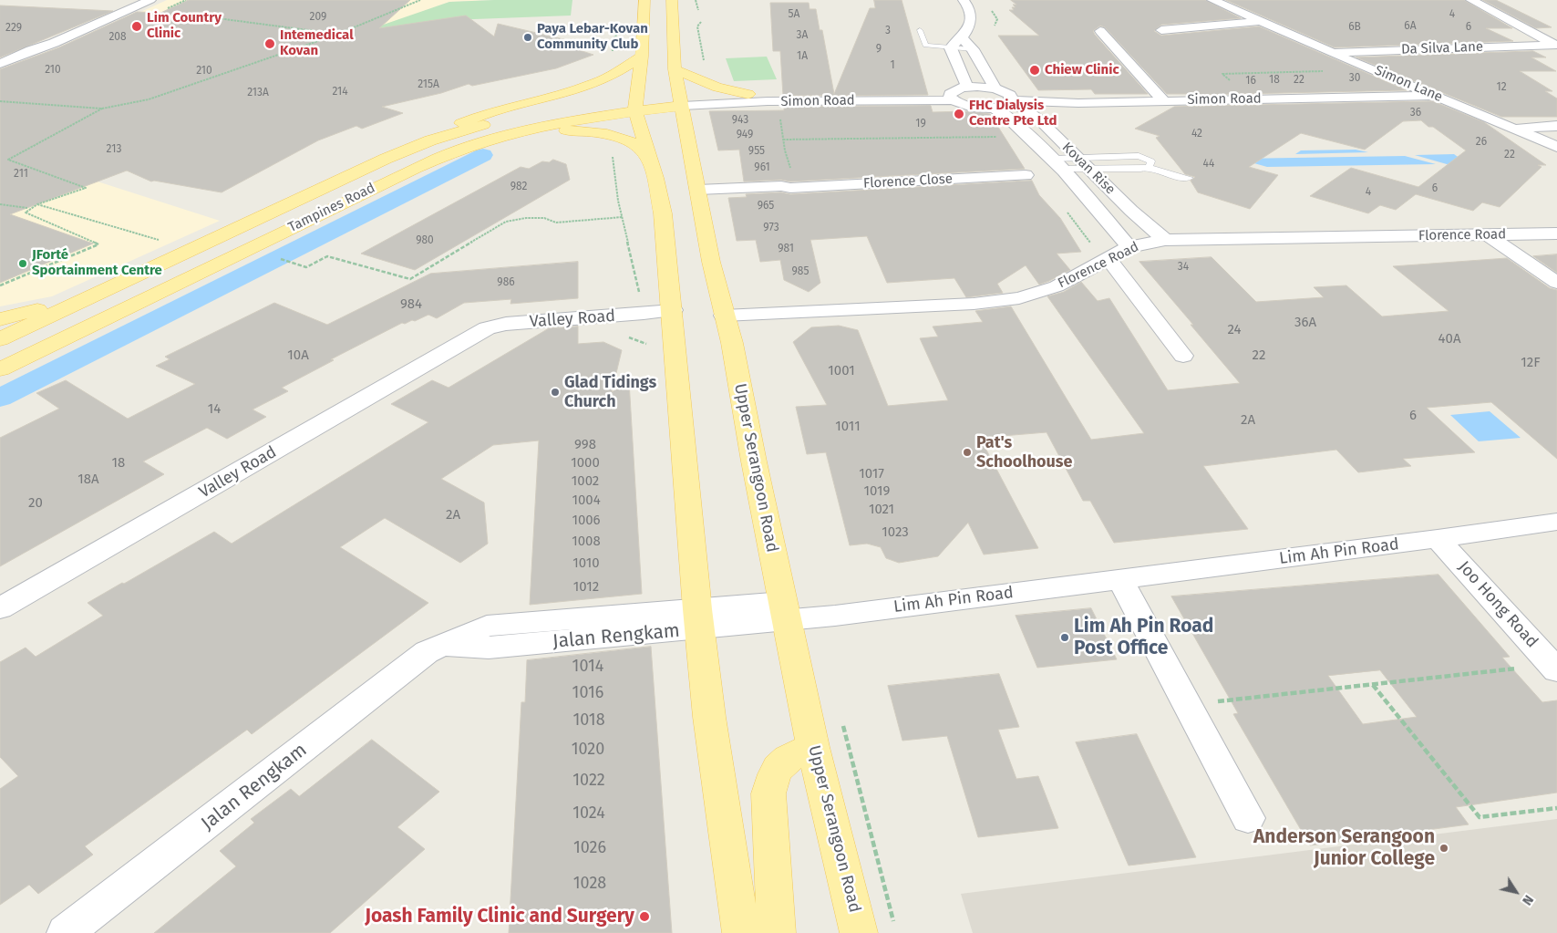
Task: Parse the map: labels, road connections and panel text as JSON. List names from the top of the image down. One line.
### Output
{"streets":{"main road":["Tampines Road","Upper Serangoon Road"],"street":["Da Silva Lane","Simon Lane","Simon Road","Kovan Rise","Florence Close","Florence Road","Valley Road","Lim Ah Pin Road","Joo Hong Road","Jalan Rengkam"]},"crossings":[["Da Silva Lane","Simon Lane"],["Simon Lane","Simon Road"],["Simon Road","Kovan Rise"],["Simon Road","Tampines Road"],["Simon Road","Upper Serangoon Road"],["Kovan Rise","Florence Road"],["Florence Close","Upper Serangoon Road"],["Tampines Road","Upper Serangoon Road"],["Florence Road","Upper Serangoon Road"],["Upper Serangoon Road","Lim Ah Pin Road"],["Upper Serangoon Road","Jalan Rengkam"],["Lim Ah Pin Road","Joo Hong Road"],["Lim Ah Pin Road","Jalan Rengkam"]],"places":["Lim Country Clinic","Paya Lebar-Kovan Community Club","Intemedical Kovan","Chiew Clinic","FHC Dialysis Centre Pte Ltd","JForté Sportainment Centre","Glad Tidings Church","Pat's Schoolhouse","Lim Ah Pin Road Post Office","Anderson Serangoon Junior College","Joash Family Clinic and Surgery"],"house_numbers":["5A","4","209","6A","6B","6","229","3","3A","208","9","1A","1","210","210","30","18","22","16","215A","12","214","213A","36","943","19","42","949","26","213","955","22","44","961","211","982","6","4","965","973","980","981","34","985","986","984","36A","24","40A","10A","22","12F","1001","14","6","2A","1011","998","18","1000","1017","18A","1002","1019","1004","20","1021","2A","1006","1023","1008","1010","1012","1014","1016","1018","1020","1022","1024","1026","1028"],"north":"bottom right"}
